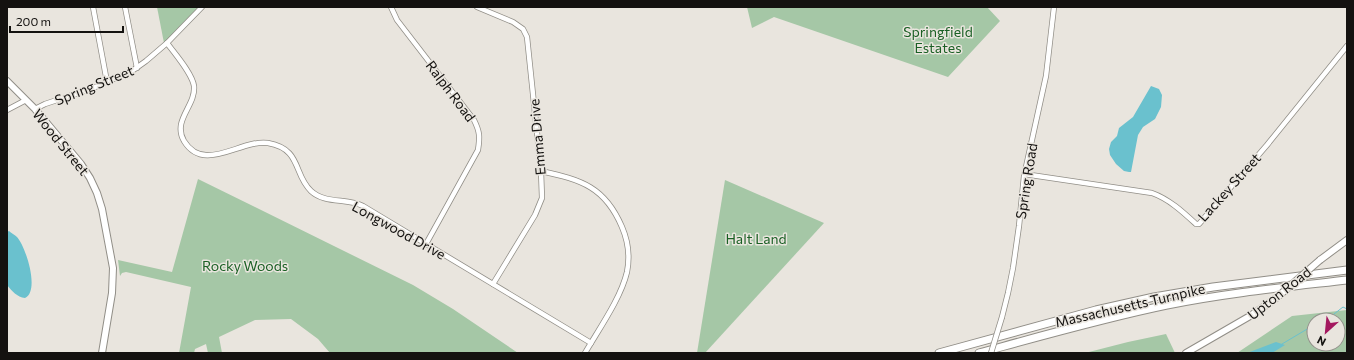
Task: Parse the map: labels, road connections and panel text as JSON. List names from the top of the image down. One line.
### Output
{"streets":{"highway":["Massachusetts Turnpike"],"main road":["Wood Street","Upton Road"],"street":["Spring Street","Ralph Road","Emma Drive","Spring Road","Lackey Street","Longwood Drive"]},"crossings":[["Spring Street","Wood Street"],["Spring Street","Longwood Drive"],["Ralph Road","Longwood Drive"],["Emma Drive","Longwood Drive"],["Spring Road","Lackey Street"]],"parks":["Springfield Estates","Halt Land","Rocky Woods"],"scale_bar":"200 m","north":"bottom left"}
